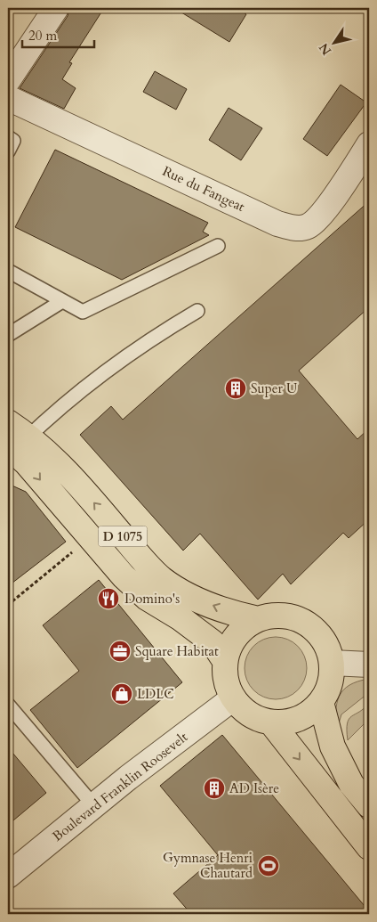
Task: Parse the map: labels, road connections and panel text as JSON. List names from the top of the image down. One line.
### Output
{"streets":{"main road":["D 1075"],"street":["Rue du Fangeat","Boulevard Franklin Roosevelt"]},"crossings":[["D 1075","Boulevard Franklin Roosevelt"]],"places":{"building":["Super U","AD Isère"],"restaurant":["Domino's"],"office":["Square Habitat"],"shop":["LDLC"],"sports":["Gymnase Henri Chautard"]},"scale_bar":"20 m","north":"bottom left"}
